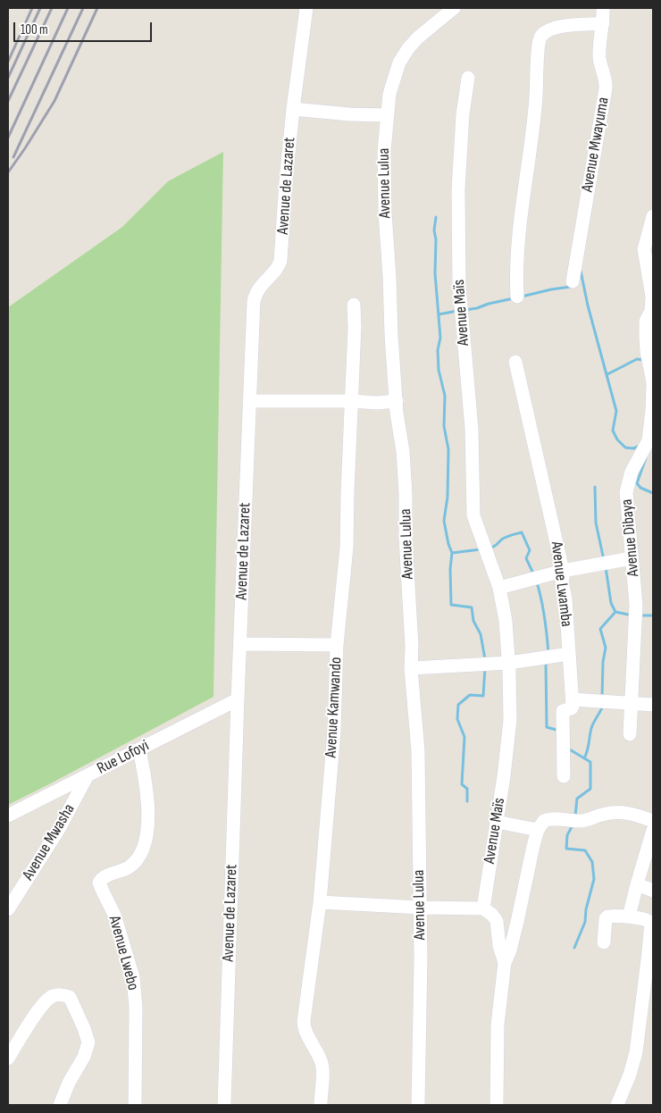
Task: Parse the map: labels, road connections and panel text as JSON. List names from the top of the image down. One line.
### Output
{"streets":{"street":["Avenue Mwayuma","Avenue Lulua","Avenue de Lazaret","Avenue Maïs","Avenue Dibaya","Avenue Lwamba","Avenue Kamwando","Rue Lofoyi","Avenue Mwasha","Avenue Lwebo"]},"crossings":[["Avenue de Lazaret","Rue Lofoyi"],["Rue Lofoyi","Avenue Mwasha"],["Rue Lofoyi","Avenue Lwebo"]],"scale_bar":"100 m"}
